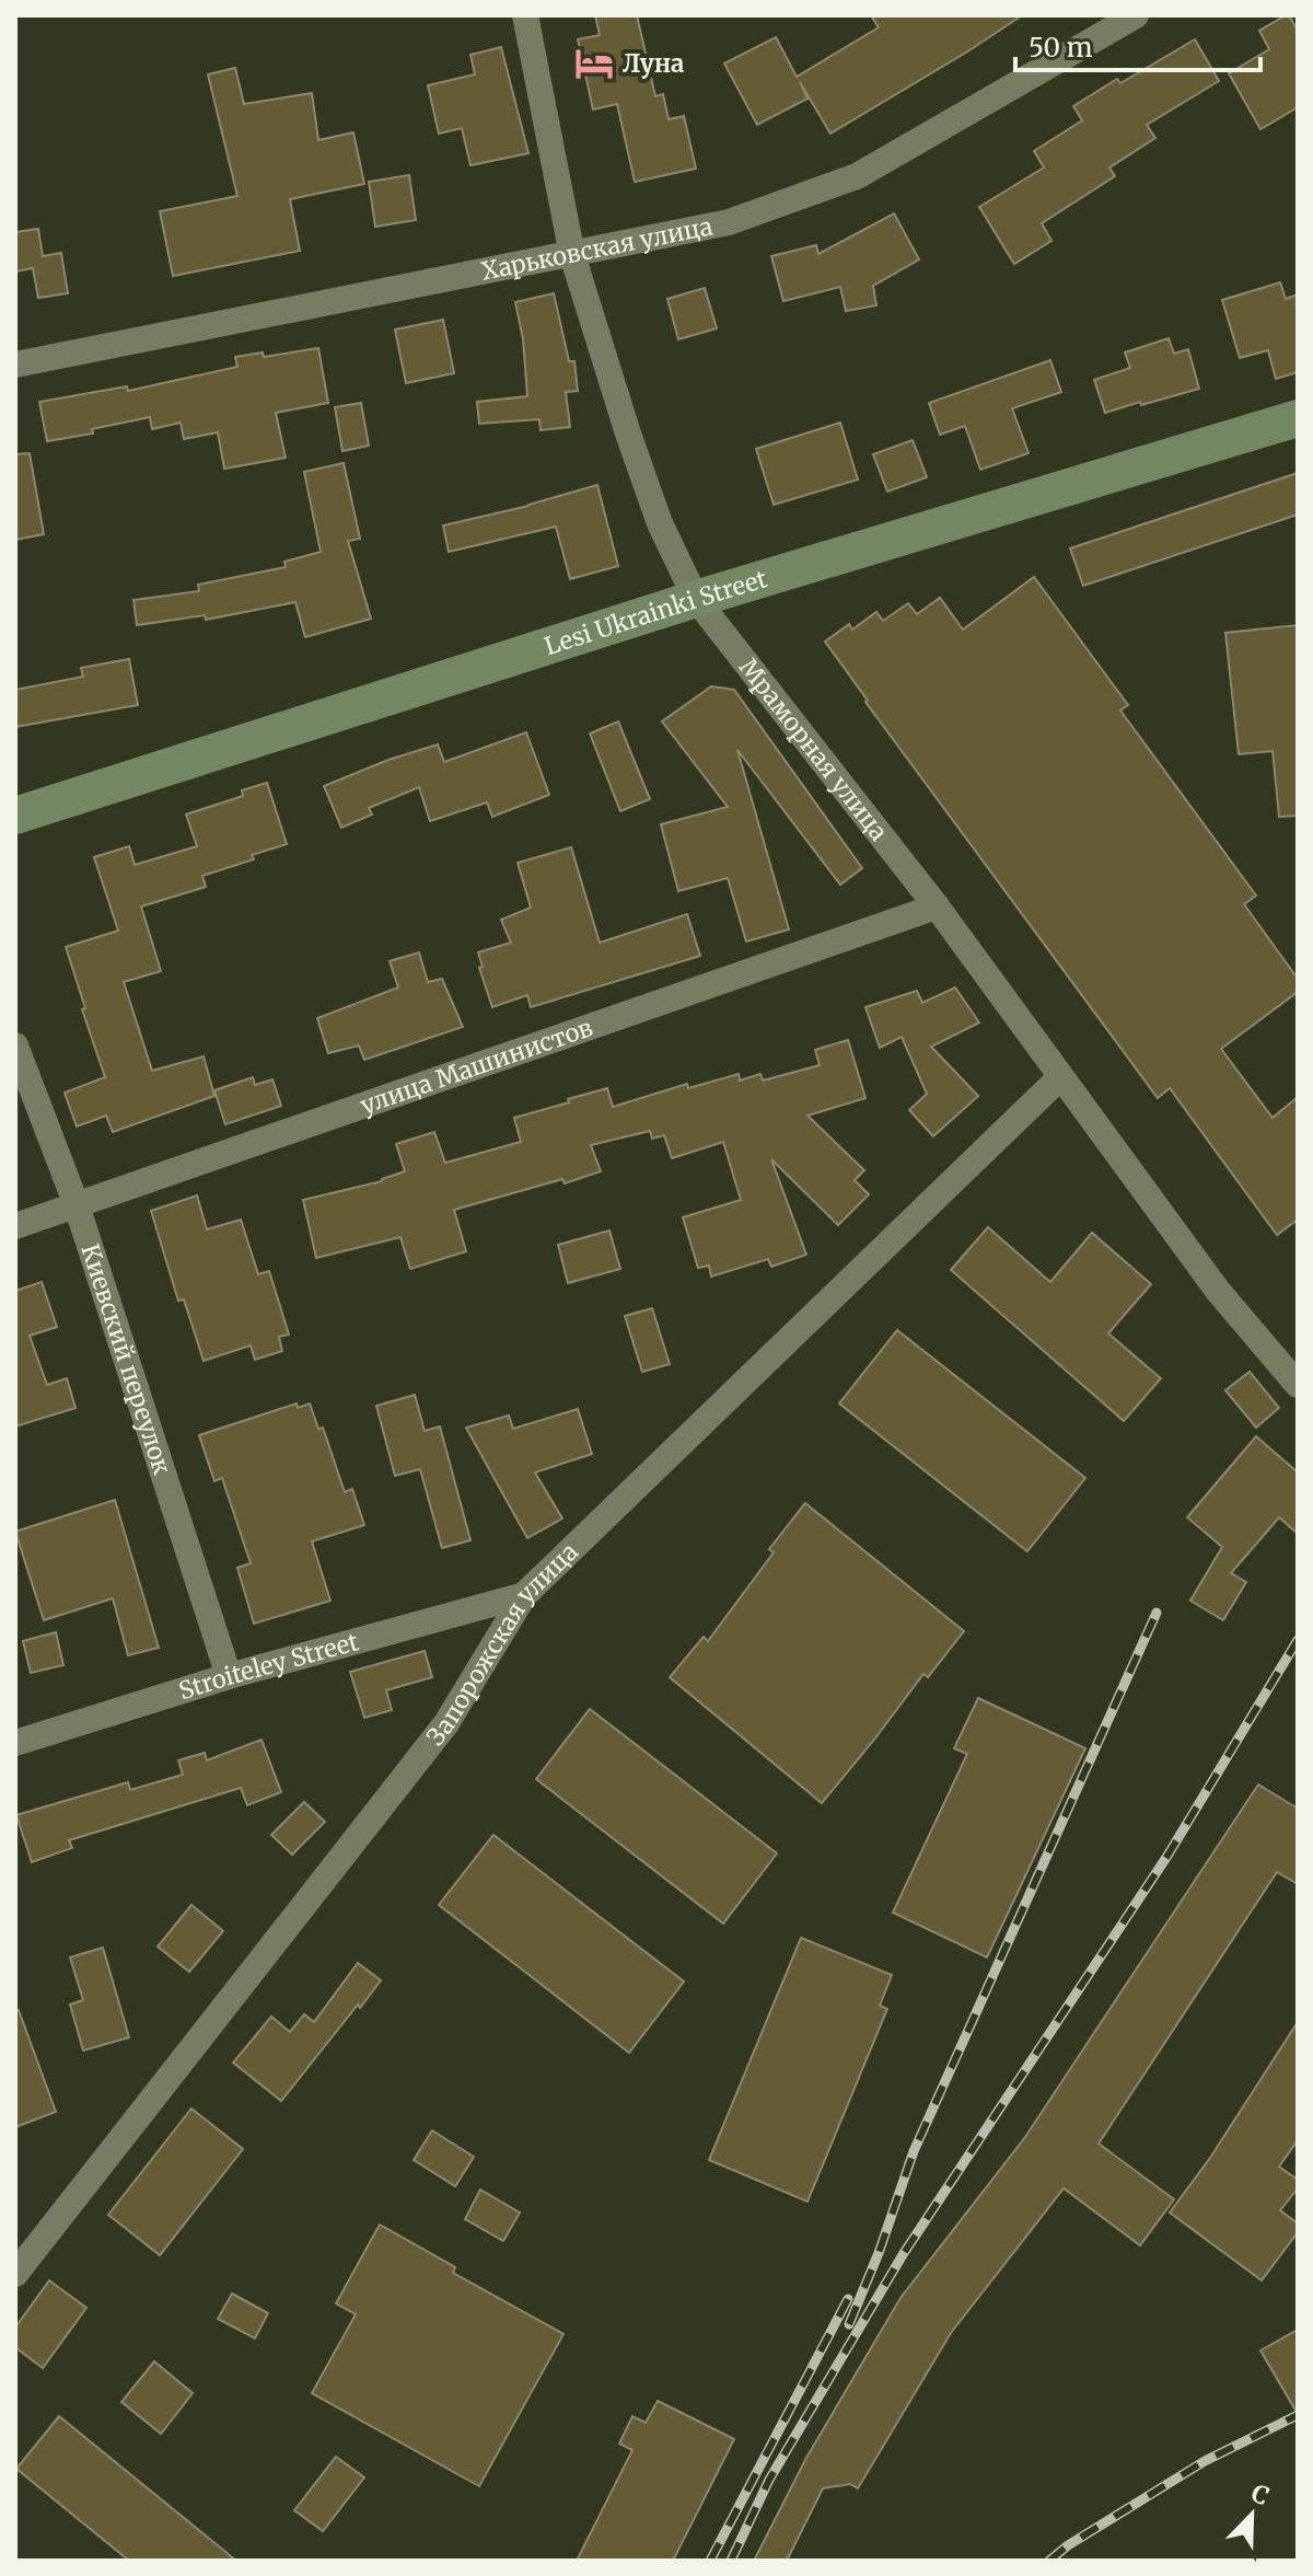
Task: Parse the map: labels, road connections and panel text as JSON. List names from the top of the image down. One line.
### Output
{"streets":{"main road":["Lesi Ukrainki Street"],"street":["Харьковская улица","Мраморная улица","улица Машинистов","Киевский переулок","Запорожская улица","Stroiteley Street"]},"crossings":[["Харьковская улица","Мраморная улица"],["Lesi Ukrainki Street","Мраморная улица"],["Мраморная улица","улица Машинистов"],["Мраморная улица","Запорожская улица"],["улица Машинистов","Киевский переулок"],["Киевский переулок","Stroiteley Street"],["Запорожская улица","Stroiteley Street"]],"places":{"hotel":["Луна"]},"scale_bar":"50 m","north":"top right"}
